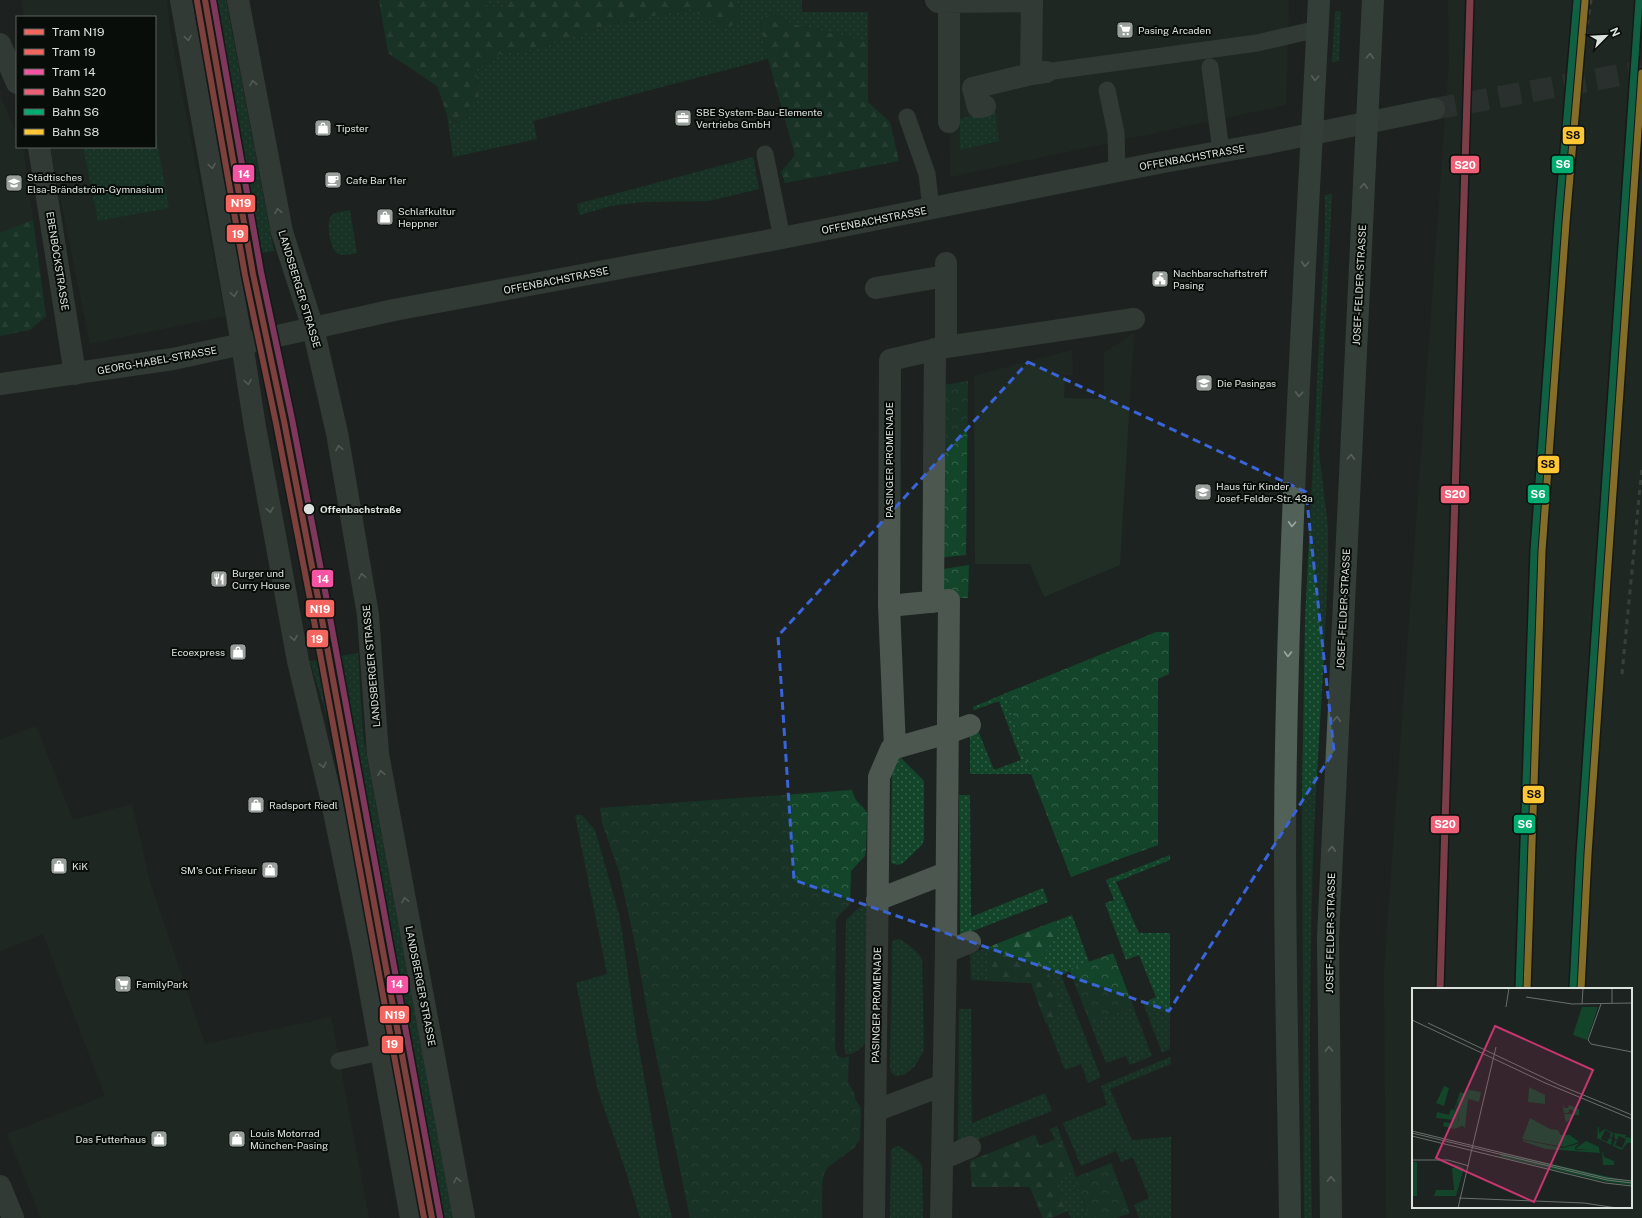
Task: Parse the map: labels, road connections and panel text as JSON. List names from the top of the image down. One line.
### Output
{"streets":{"main road":["JOSEF-FELDER-STRASSE"],"street":["OFFENBACHSTRASSE","EBENBÖCKSTRASSE","LANDSBERGER STRASSE","GEORG-HABEL-STRASSE","PASINGER PROMENADE"]},"crossings":[["OFFENBACHSTRASSE","LANDSBERGER STRASSE"],["OFFENBACHSTRASSE","GEORG-HABEL-STRASSE"],["EBENBÖCKSTRASSE","GEORG-HABEL-STRASSE"],["LANDSBERGER STRASSE","GEORG-HABEL-STRASSE"]],"places":{"supermarket":["Pasing Arcaden","FamilyPark"],"office":["SBE System-Bau-Elemente Vertriebs GmbH"],"shop":["Tipster","Schlafkultur Heppner","Ecoexpress","Radsport Riedl","KiK","SM's Cut Friseur","Das Futterhaus","Louis Motorrad München-Pasing"],"cafe":["Cafe Bar 11er"],"school or university":["Städtisches Elsa-Brändström-Gymnasium","Die Pasingas","Haus für Kinder Josef-Felder-Str. 43a"],"public building":["Nachbarschaftstreff Pasing"],"other":["Offenbachstraße"],"restaurant":["Burger und Curry House"]},"lines":["tram line N19","tram line 14","rail line S20","rail line S6","tram line 19","rail line S8"],"legend":["Tram N19","Tram 19","Tram 14","Bahn S20","Bahn S6","Bahn S8"],"north":"top right"}
